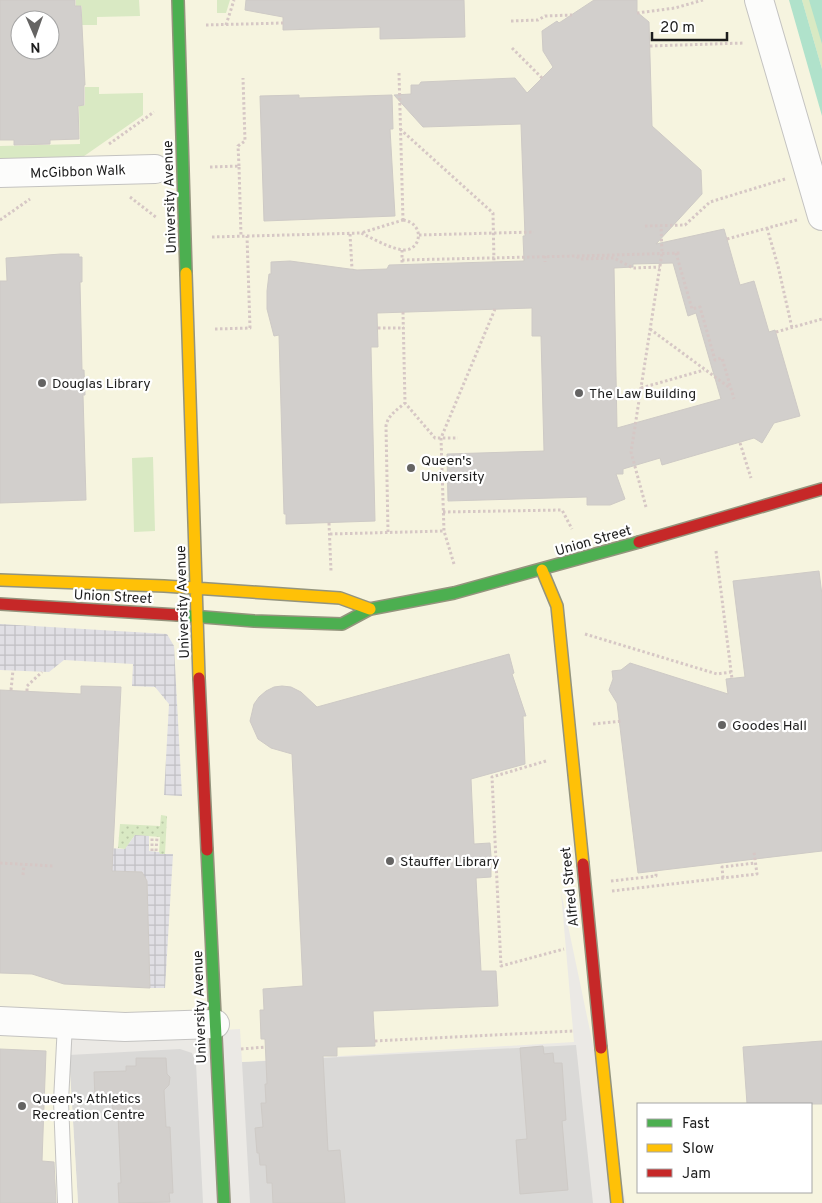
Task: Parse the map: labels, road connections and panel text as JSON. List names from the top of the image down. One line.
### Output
{"streets":{"main road":["University Avenue","Union Street","Alfred Street"],"street":["McGibbon Walk"]},"crossings":[["University Avenue","Union Street"],["Union Street","Alfred Street"]],"places":["Douglas Library","The Law Building","Queen's University","Goodes Hall","Stauffer Library","Queen's Athletics Recreation Centre"],"legend":["Fast","Slow","Jam"],"scale_bar":"20 m","north":"bottom"}
